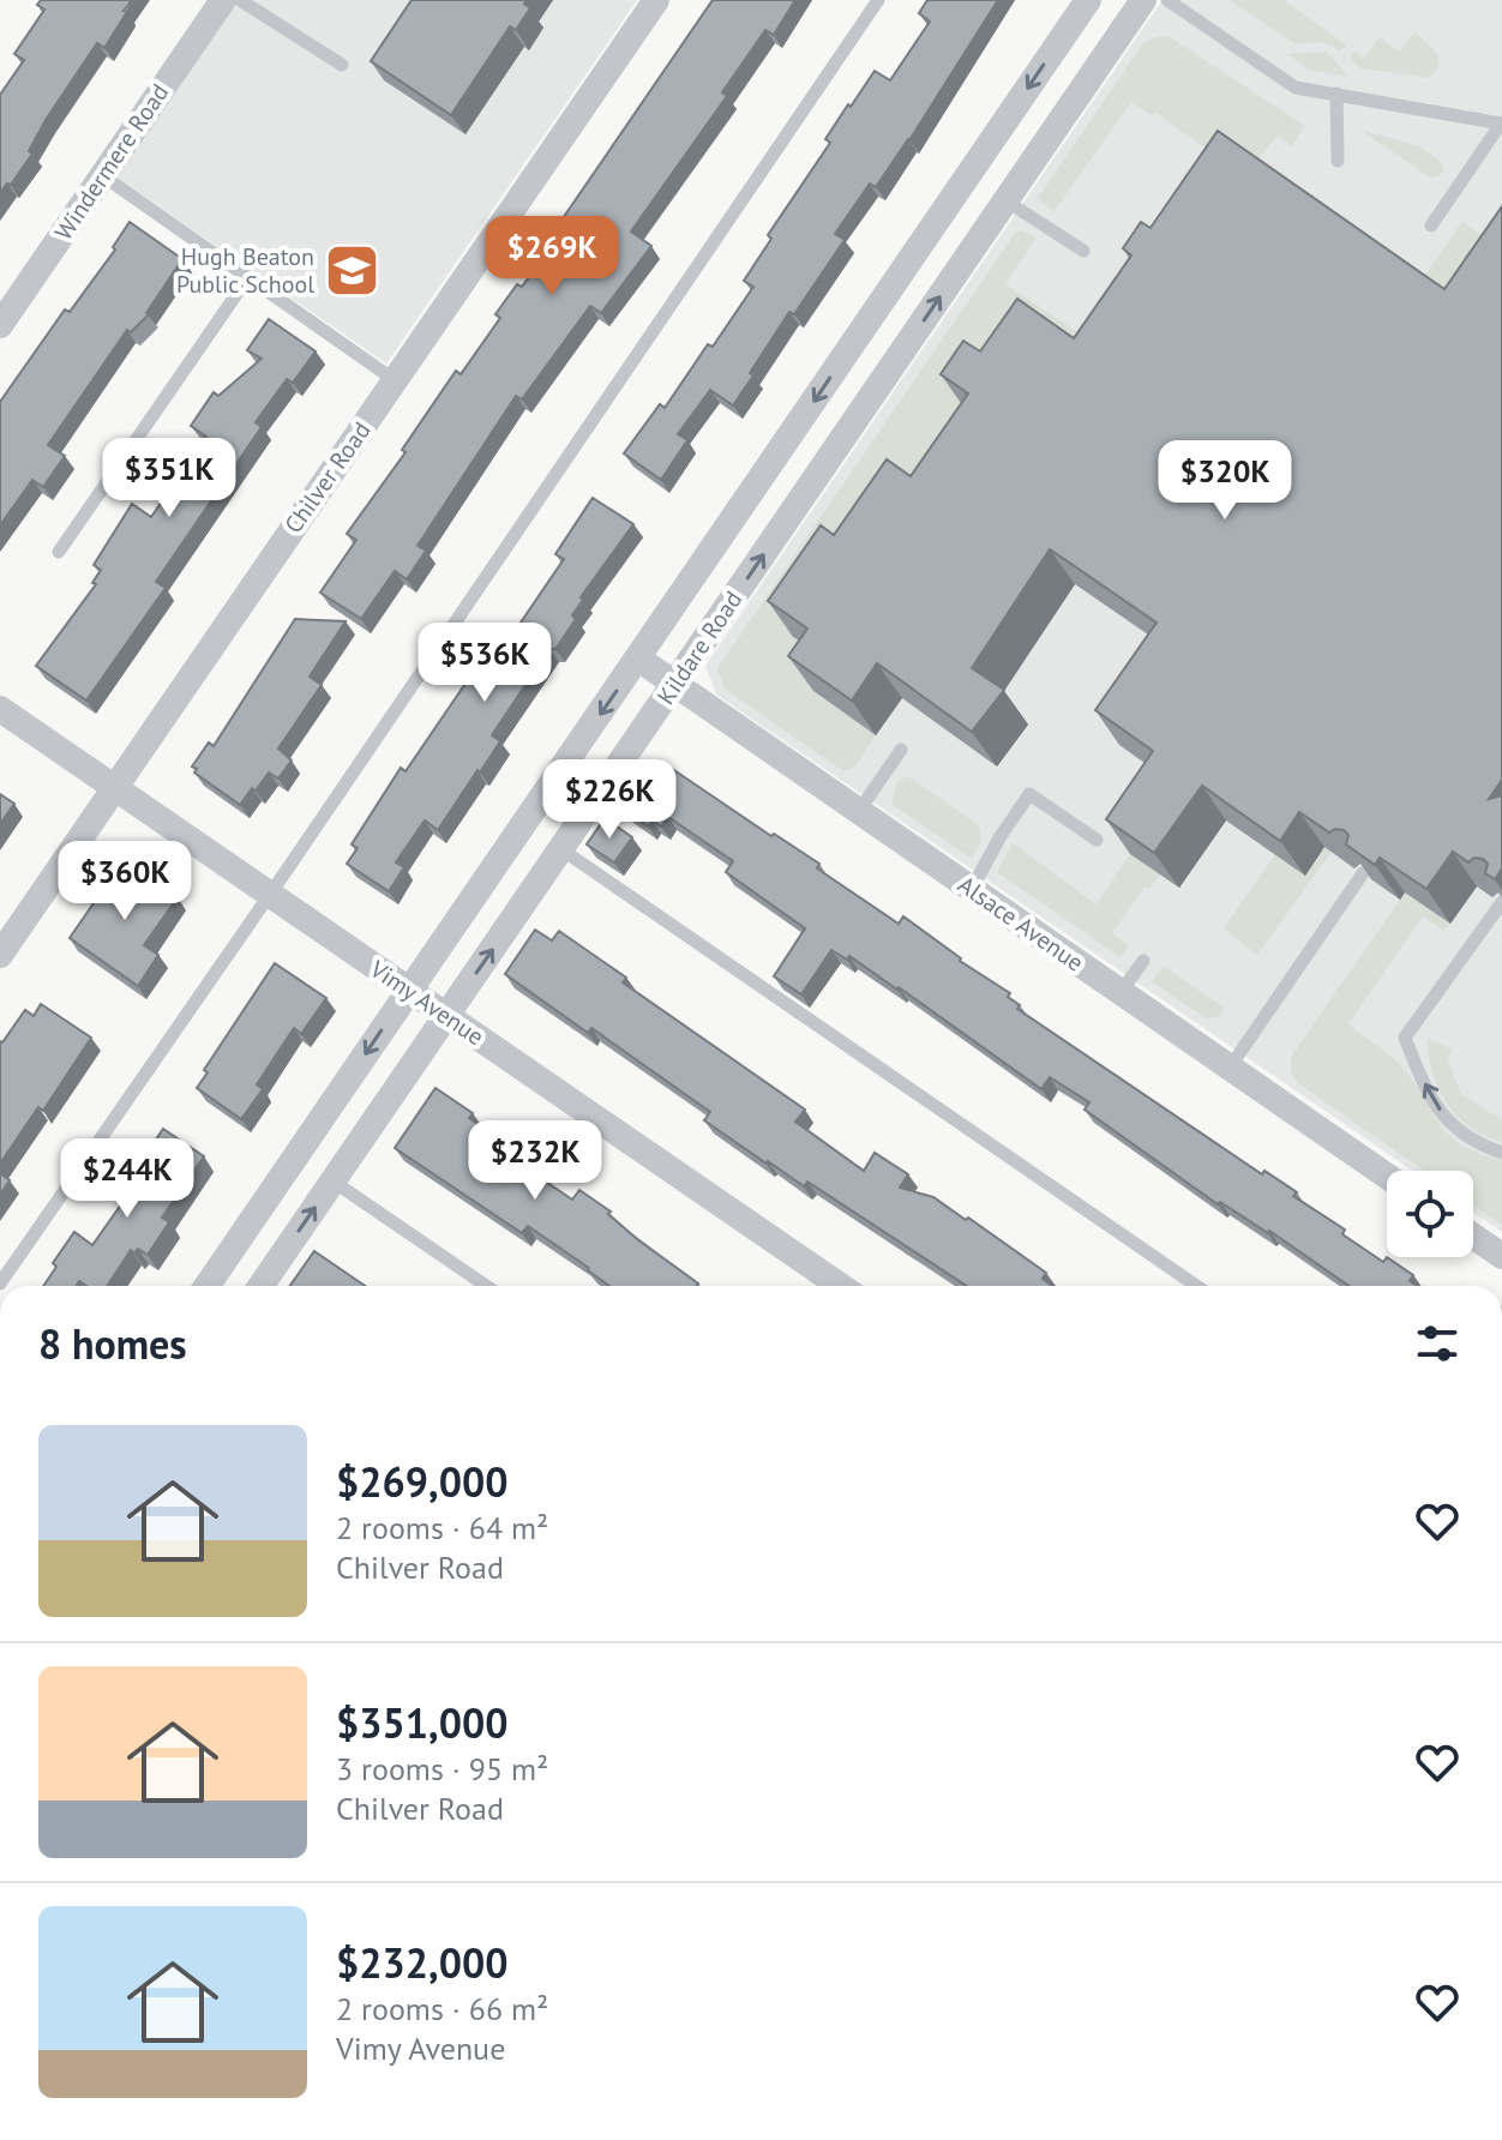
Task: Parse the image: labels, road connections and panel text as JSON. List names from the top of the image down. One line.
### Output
{"streets":{"street":["Windermere Road","Chilver Road","Kildare Road","Alsace Avenue","Vimy Avenue"]},"crossings":[["Chilver Road","Vimy Avenue"],["Kildare Road","Alsace Avenue"],["Kildare Road","Vimy Avenue"]],"places":{"school or university":["Hugh Beaton Public School"]},"page":{"price":["$269K","$351K","$320K","$536K","$226K","$360K","$232K","$244K"],"heading":"8 homes","list":[{"name":"$269,000","note":"2 rooms · 64 m² · Chilver Road"},{"name":"$351,000","note":"3 rooms · 95 m² · Chilver Road"},{"name":"$232,000","note":"2 rooms · 66 m² · Vimy Avenue"}]}}
